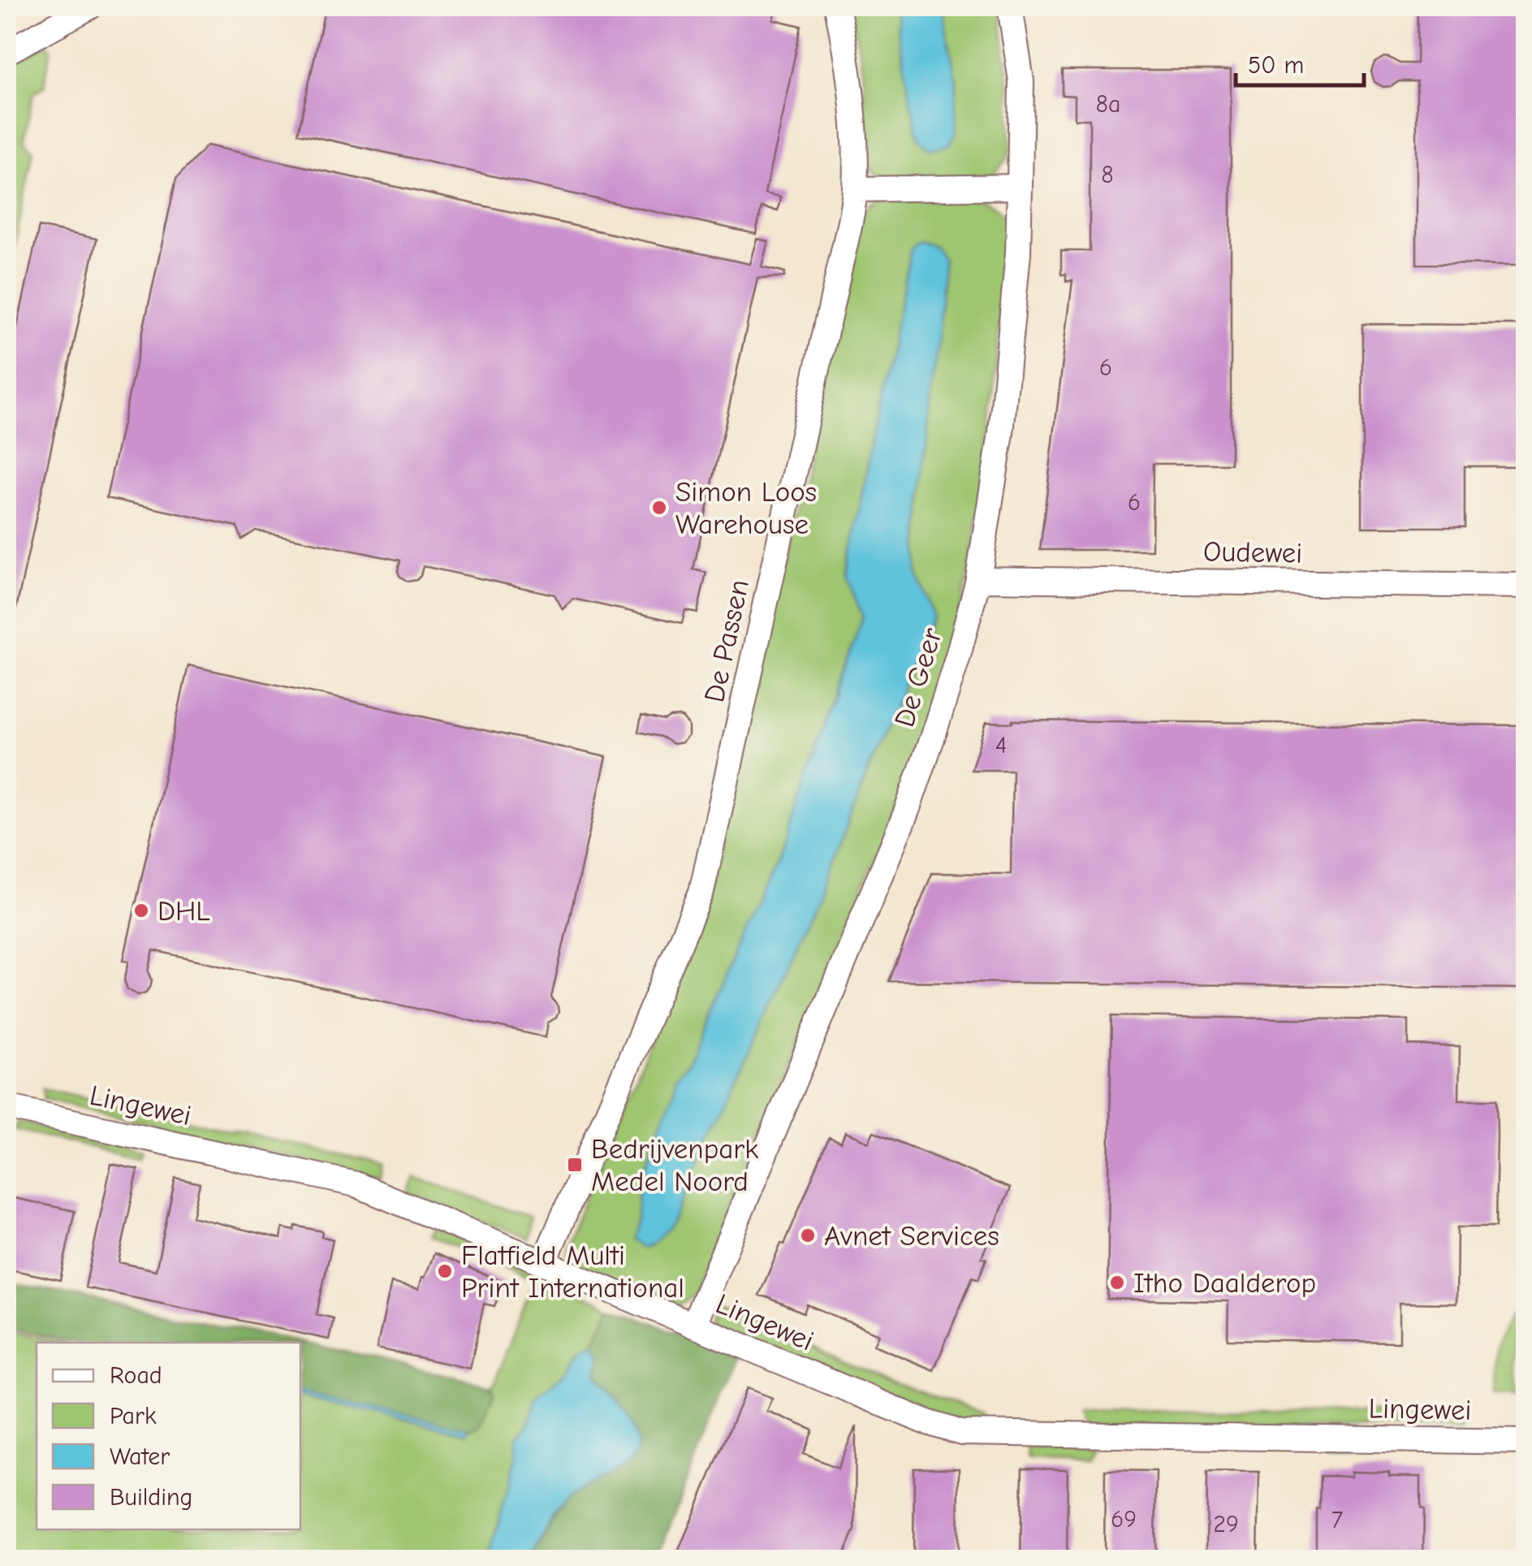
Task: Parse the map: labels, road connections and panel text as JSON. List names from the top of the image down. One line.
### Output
{"streets":{"street":["Oudewei","De Passen","De Geer","Lingewei"]},"crossings":[["Oudewei","De Geer"],["De Passen","Lingewei"],["De Geer","Lingewei"]],"places":{"other":["Simon Loos Warehouse","DHL","Avnet Services","Flatfield Multi Print International","Itho Daalderop"],"transit":["Bedrijvenpark Medel Noord"]},"house_numbers":["8a","8","6","6","4","69","7","29"],"legend":["Road","Park","Water","Building"],"scale_bar":"50 m"}
